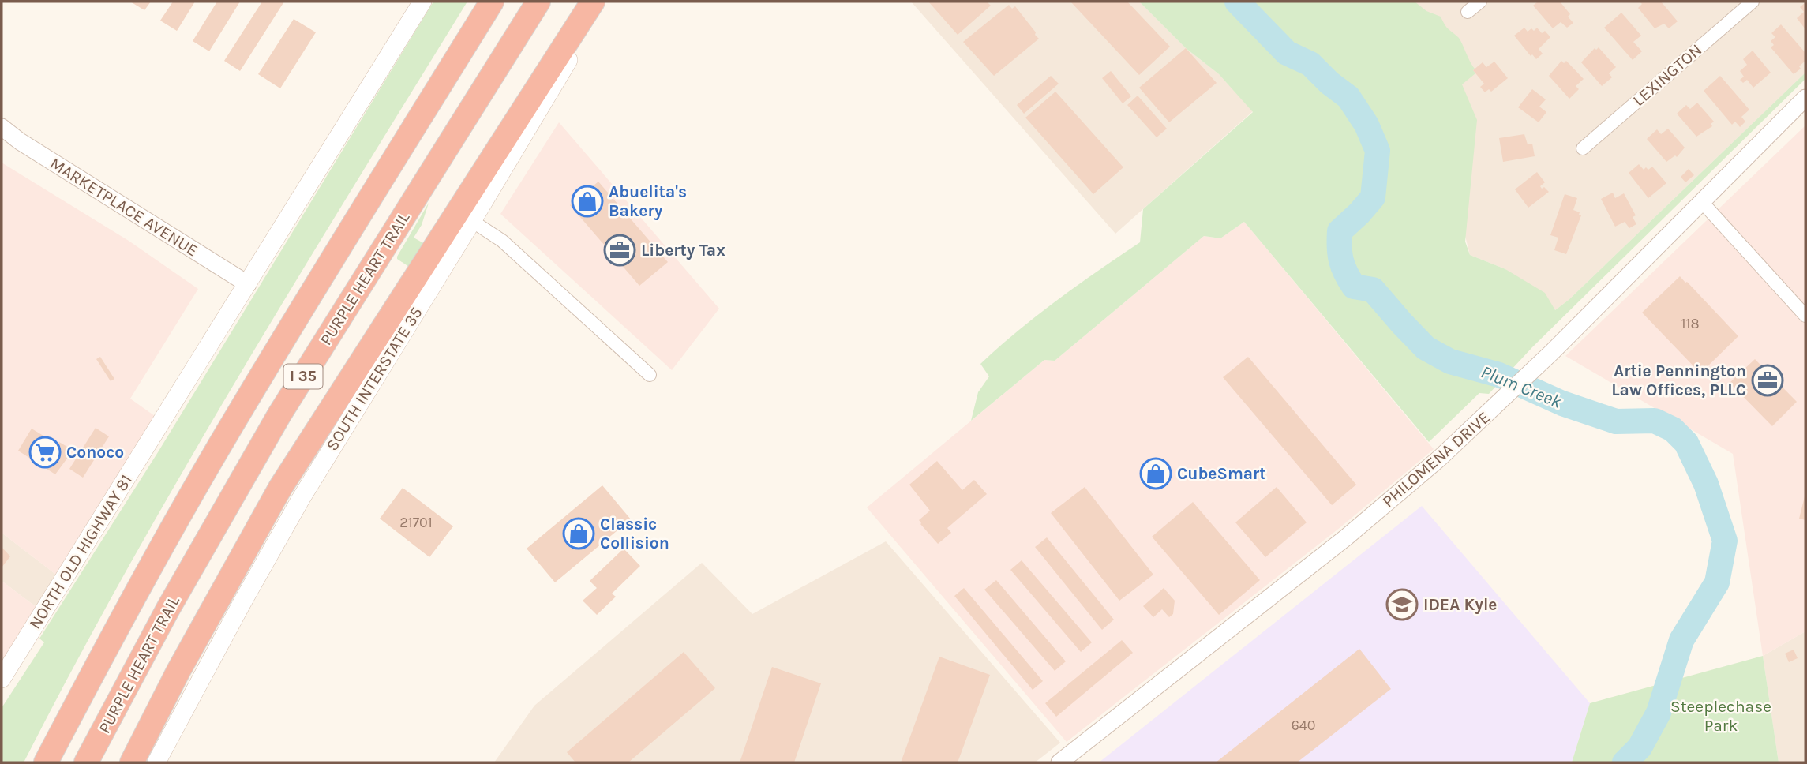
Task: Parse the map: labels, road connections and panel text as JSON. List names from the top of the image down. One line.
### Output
{"streets":{"highway":["PURPLE HEART TRAIL","I 35"],"main road":["SOUTH INTERSTATE 35","NORTH OLD HIGHWAY 81"],"street":["LEXINGTON","MARKETPLACE AVENUE","PHILOMENA DRIVE"]},"crossings":[["MARKETPLACE AVENUE","NORTH OLD HIGHWAY 81"]],"water":["Plum Creek"],"parks":["Steeplechase Park"],"places":{"shop":["Abuelita's Bakery","CubeSmart","Classic Collision"],"office":["Liberty Tax","Artie Pennington Law Offices, PLLC"],"supermarket":["Conoco"],"school or university":["IDEA Kyle"]},"house_numbers":["118","21701","640"]}
